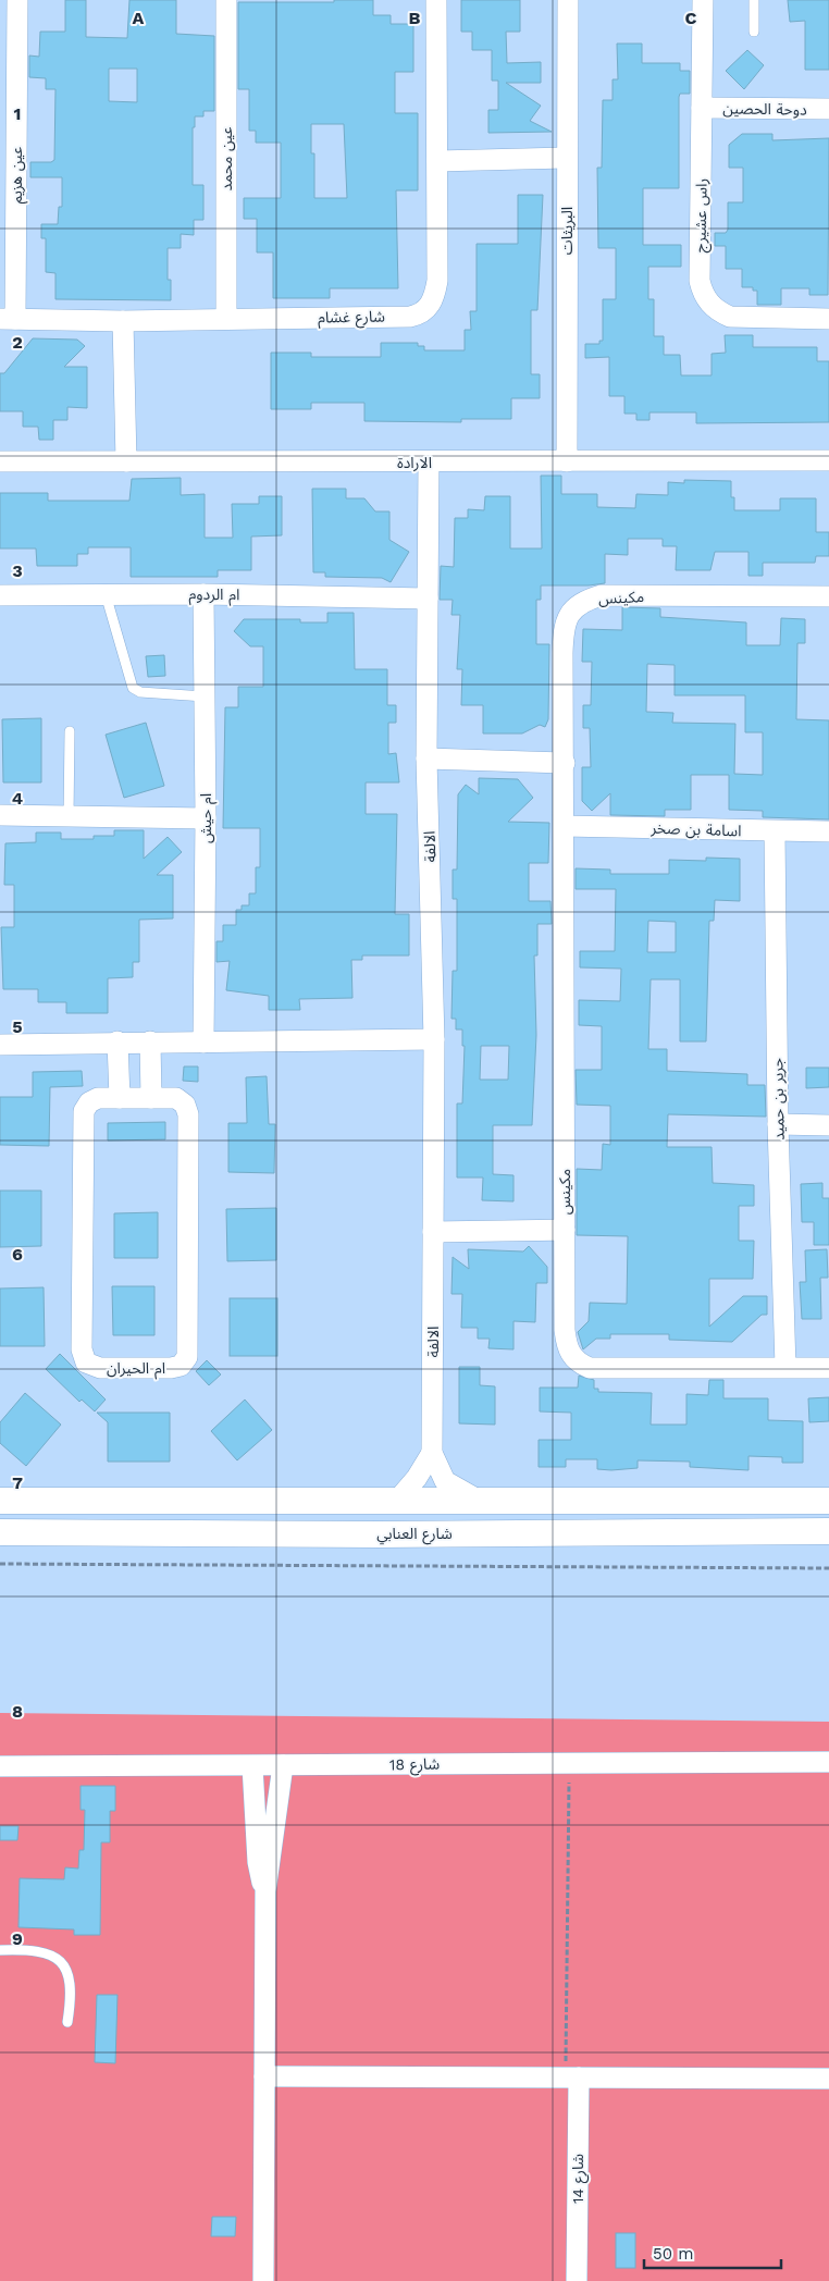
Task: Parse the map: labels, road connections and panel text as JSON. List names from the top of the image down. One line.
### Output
{"streets":{"street":["دوحة الحصين","عين محمد","عين هزيم","راس عشيرج","البريثات","شارع غشام","الارادة","ام الردوم","مكينس","ام حيش","اسامة بن صخر","الالفة","جرير بن حميد","ام الحيران","شارع العنابي","شارع 18","شارع 14"]},"crossings":[["دوحة الحصين","راس عشيرج"],["عين محمد","شارع غشام"],["عين هزيم","شارع غشام"],["البريثات","الارادة"],["الارادة","الالفة"],["ام الردوم","ام حيش"],["ام الردوم","الالفة"],["مكينس","اسامة بن صخر"],["مكينس","جرير بن حميد"],["اسامة بن صخر","جرير بن حميد"]],"scale_bar":"50 m","grid":{"columns":["A","B","C"],"rows":["1","2","3","4","5","6","7","8","9"]}}
